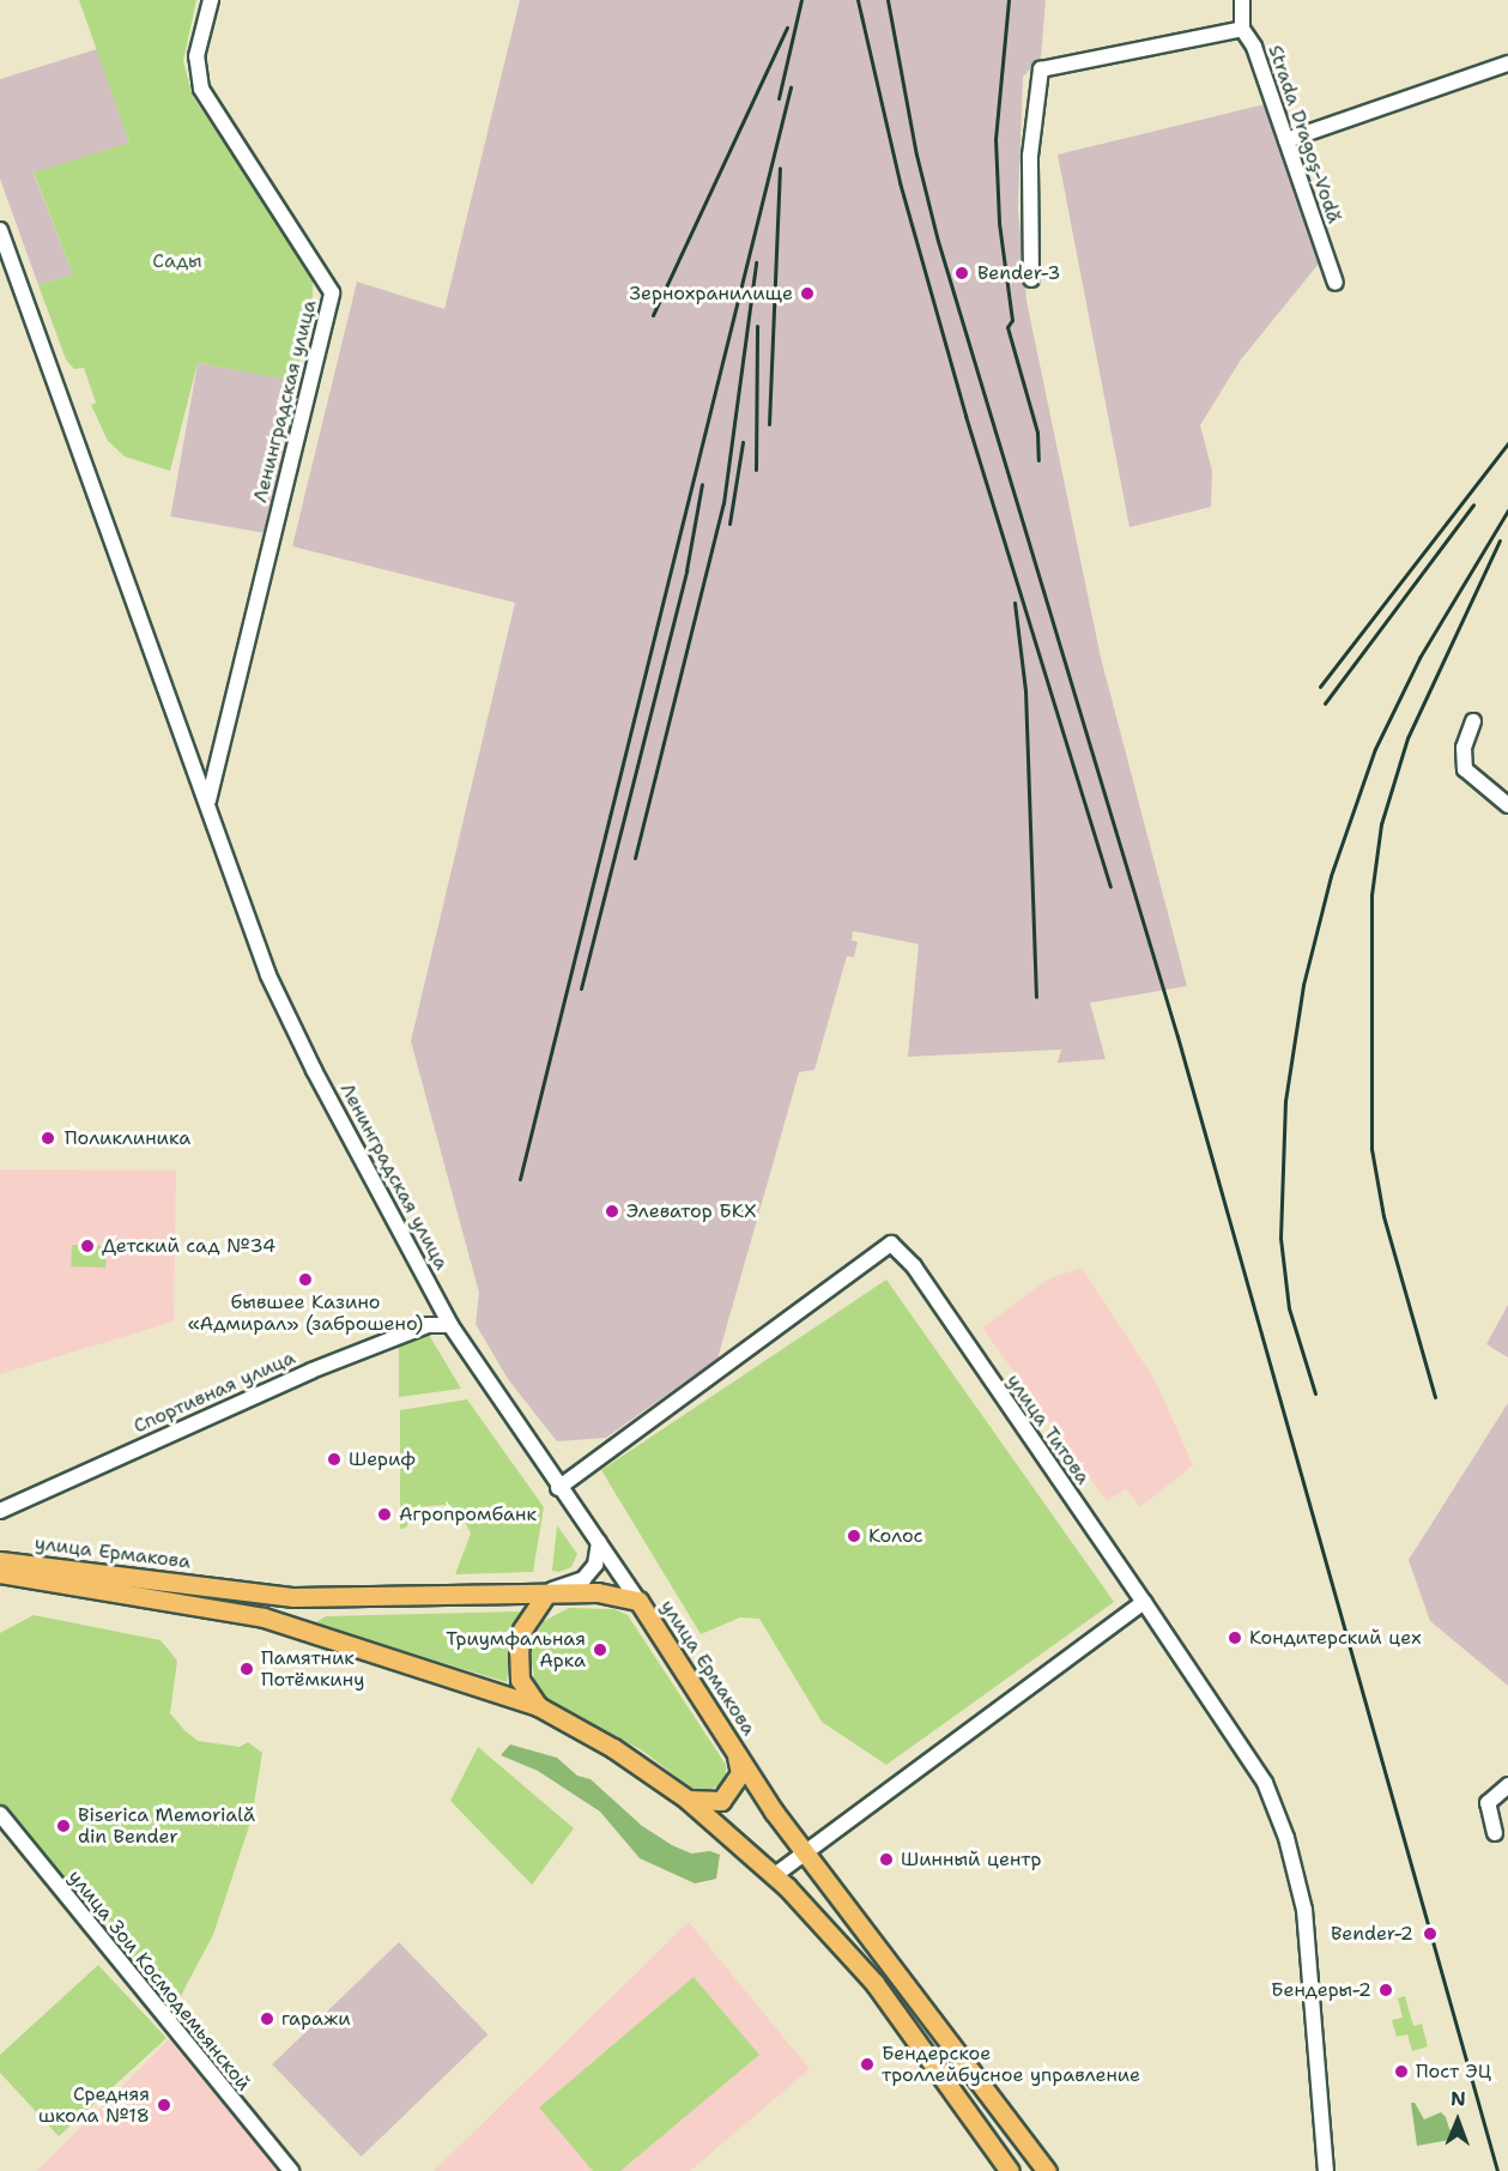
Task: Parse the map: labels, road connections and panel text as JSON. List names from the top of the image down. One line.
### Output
{"streets":{"main road":["улица Ермакова"],"street":["Strada Dragoş-Vodă","Ленинградская улица","Спортивная улица","улица Титова","улица Зои Космодемьянской"]},"crossings":[["Ленинградская улица","Спортивная улица"],["Ленинградская улица","улица Титова"],["Ленинградская улица","улица Ермакова"]],"parks":["Сады"],"places":["Bender-3","Зернохранилище","Поликлиника","Элеватор БКХ","Детский сад №34","бывшее Казино «Адмирал» (заброшено)","Шериф","Агропромбанк","Колос","Кондитерский цех","Триумфальная Арка","Памятник Потёмкину","Biserica Memorială din Bender","Шинный центр","Bender-2","Бендеры-2","гаражи","Бендерское троллейбусное управление","Пост ЭЦ","Средняя школа №18"],"north":"top"}
